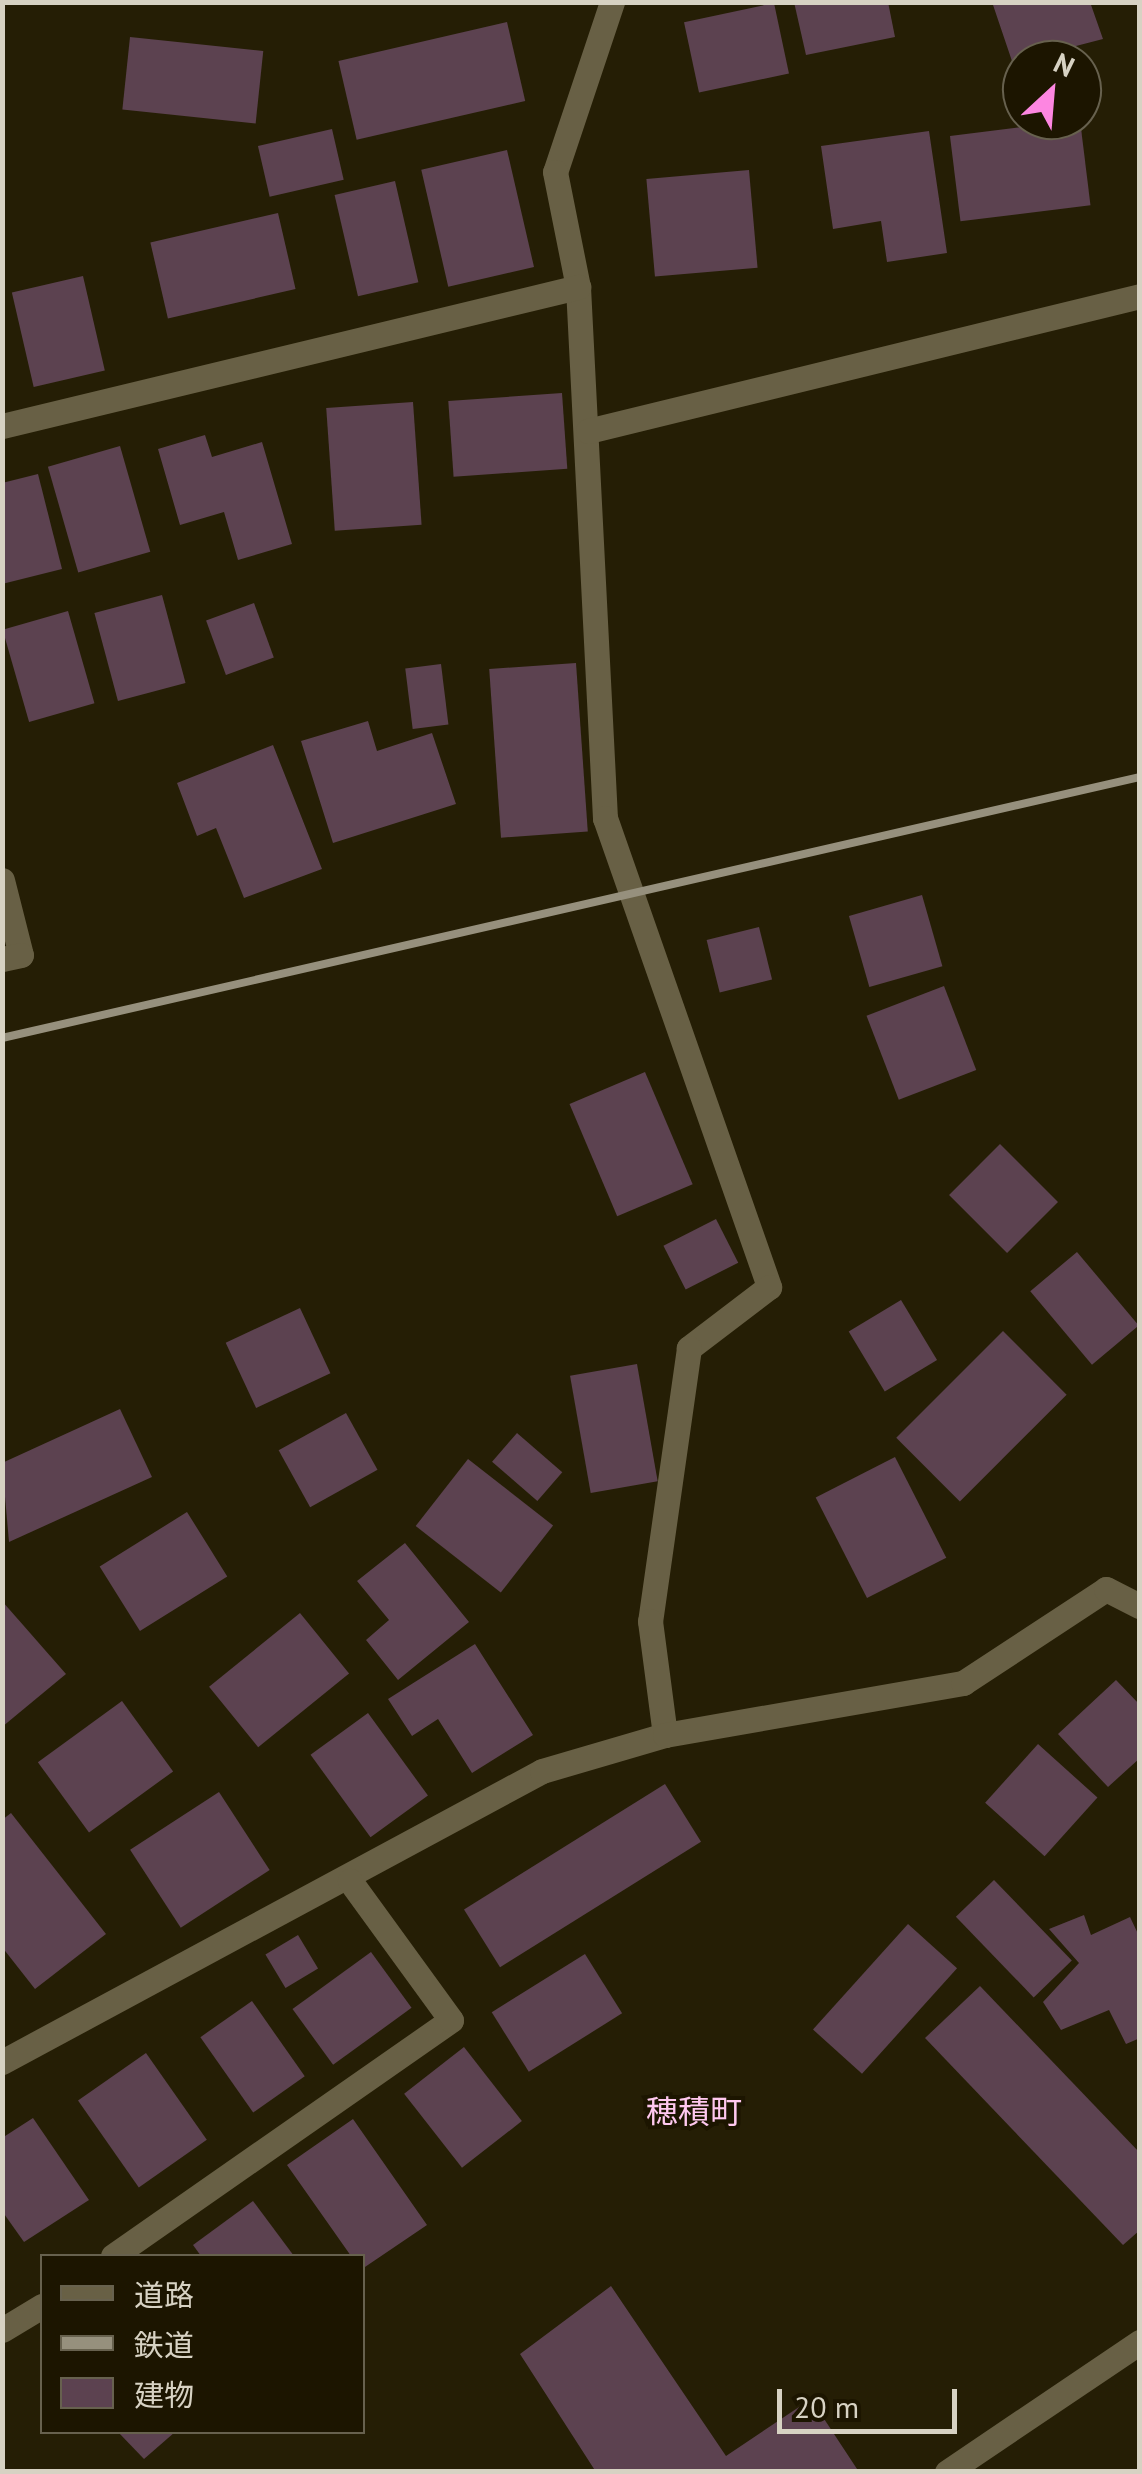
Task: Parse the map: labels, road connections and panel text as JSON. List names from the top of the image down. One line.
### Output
{"districts":["穂積町"],"legend":["道路","鉄道","建物"],"scale_bar":"20 m","north":"top right"}
